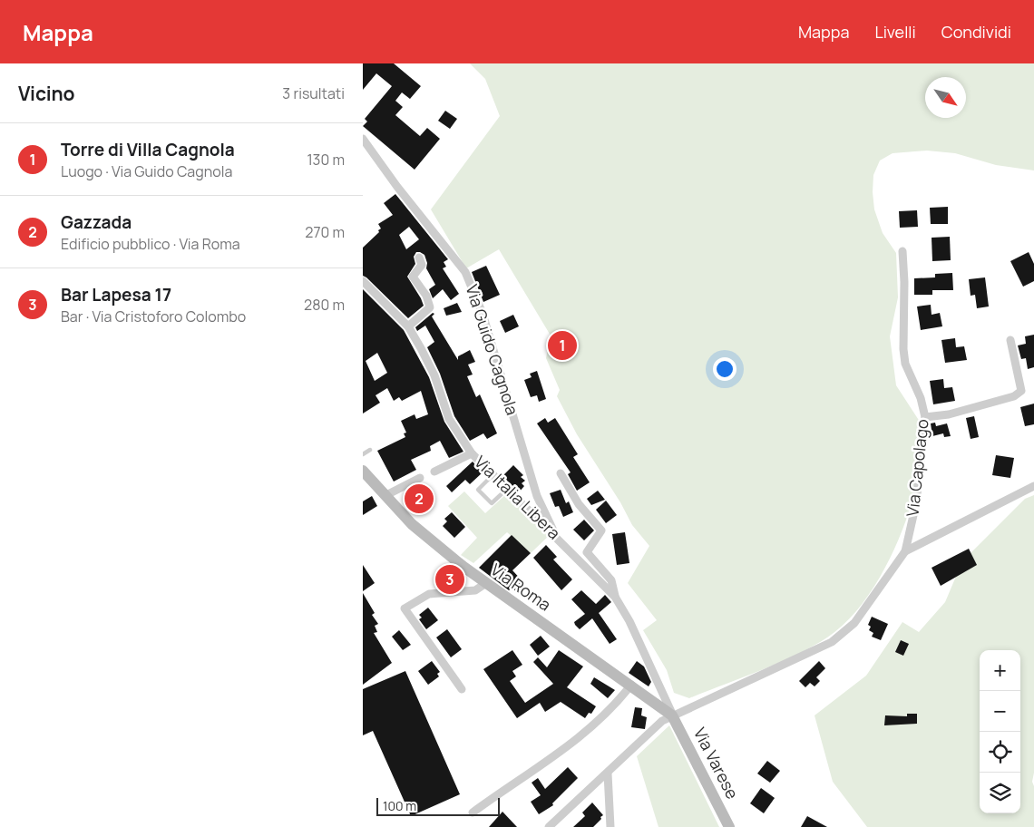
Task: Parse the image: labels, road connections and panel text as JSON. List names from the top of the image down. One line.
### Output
{"streets":{"main road":["Via Roma","Via Varese"],"street":["Via Guido Cagnola","Via Capolago","Via Italia Libera"]},"crossings":[["Via Guido Cagnola","Via Italia Libera"],["Via Capolago","Via Italia Libera"],["Via Capolago","Via Roma"],["Via Capolago","Via Varese"],["Via Italia Libera","Via Roma"],["Via Italia Libera","Via Varese"],["Via Roma","Via Varese"]],"scale_bar":"100 m","north":"bottom right","page":{"header":"Mappa","nav":["Mappa","Livelli","Condividi"],"heading":["Vicino","3 risultati"],"list":[{"mark":"1","name":"Torre di Villa Cagnola","note":"Luogo · Via Guido Cagnola","value":"130 m"},{"mark":"2","name":"Gazzada","note":"Edificio pubblico · Via Roma","value":"270 m"},{"mark":"3","name":"Bar Lapesa 17","note":"Bar · Via Cristoforo Colombo","value":"280 m"}],"pins":["1","2","3"],"map_buttons":["+","−"],"scale":"100 m"}}
